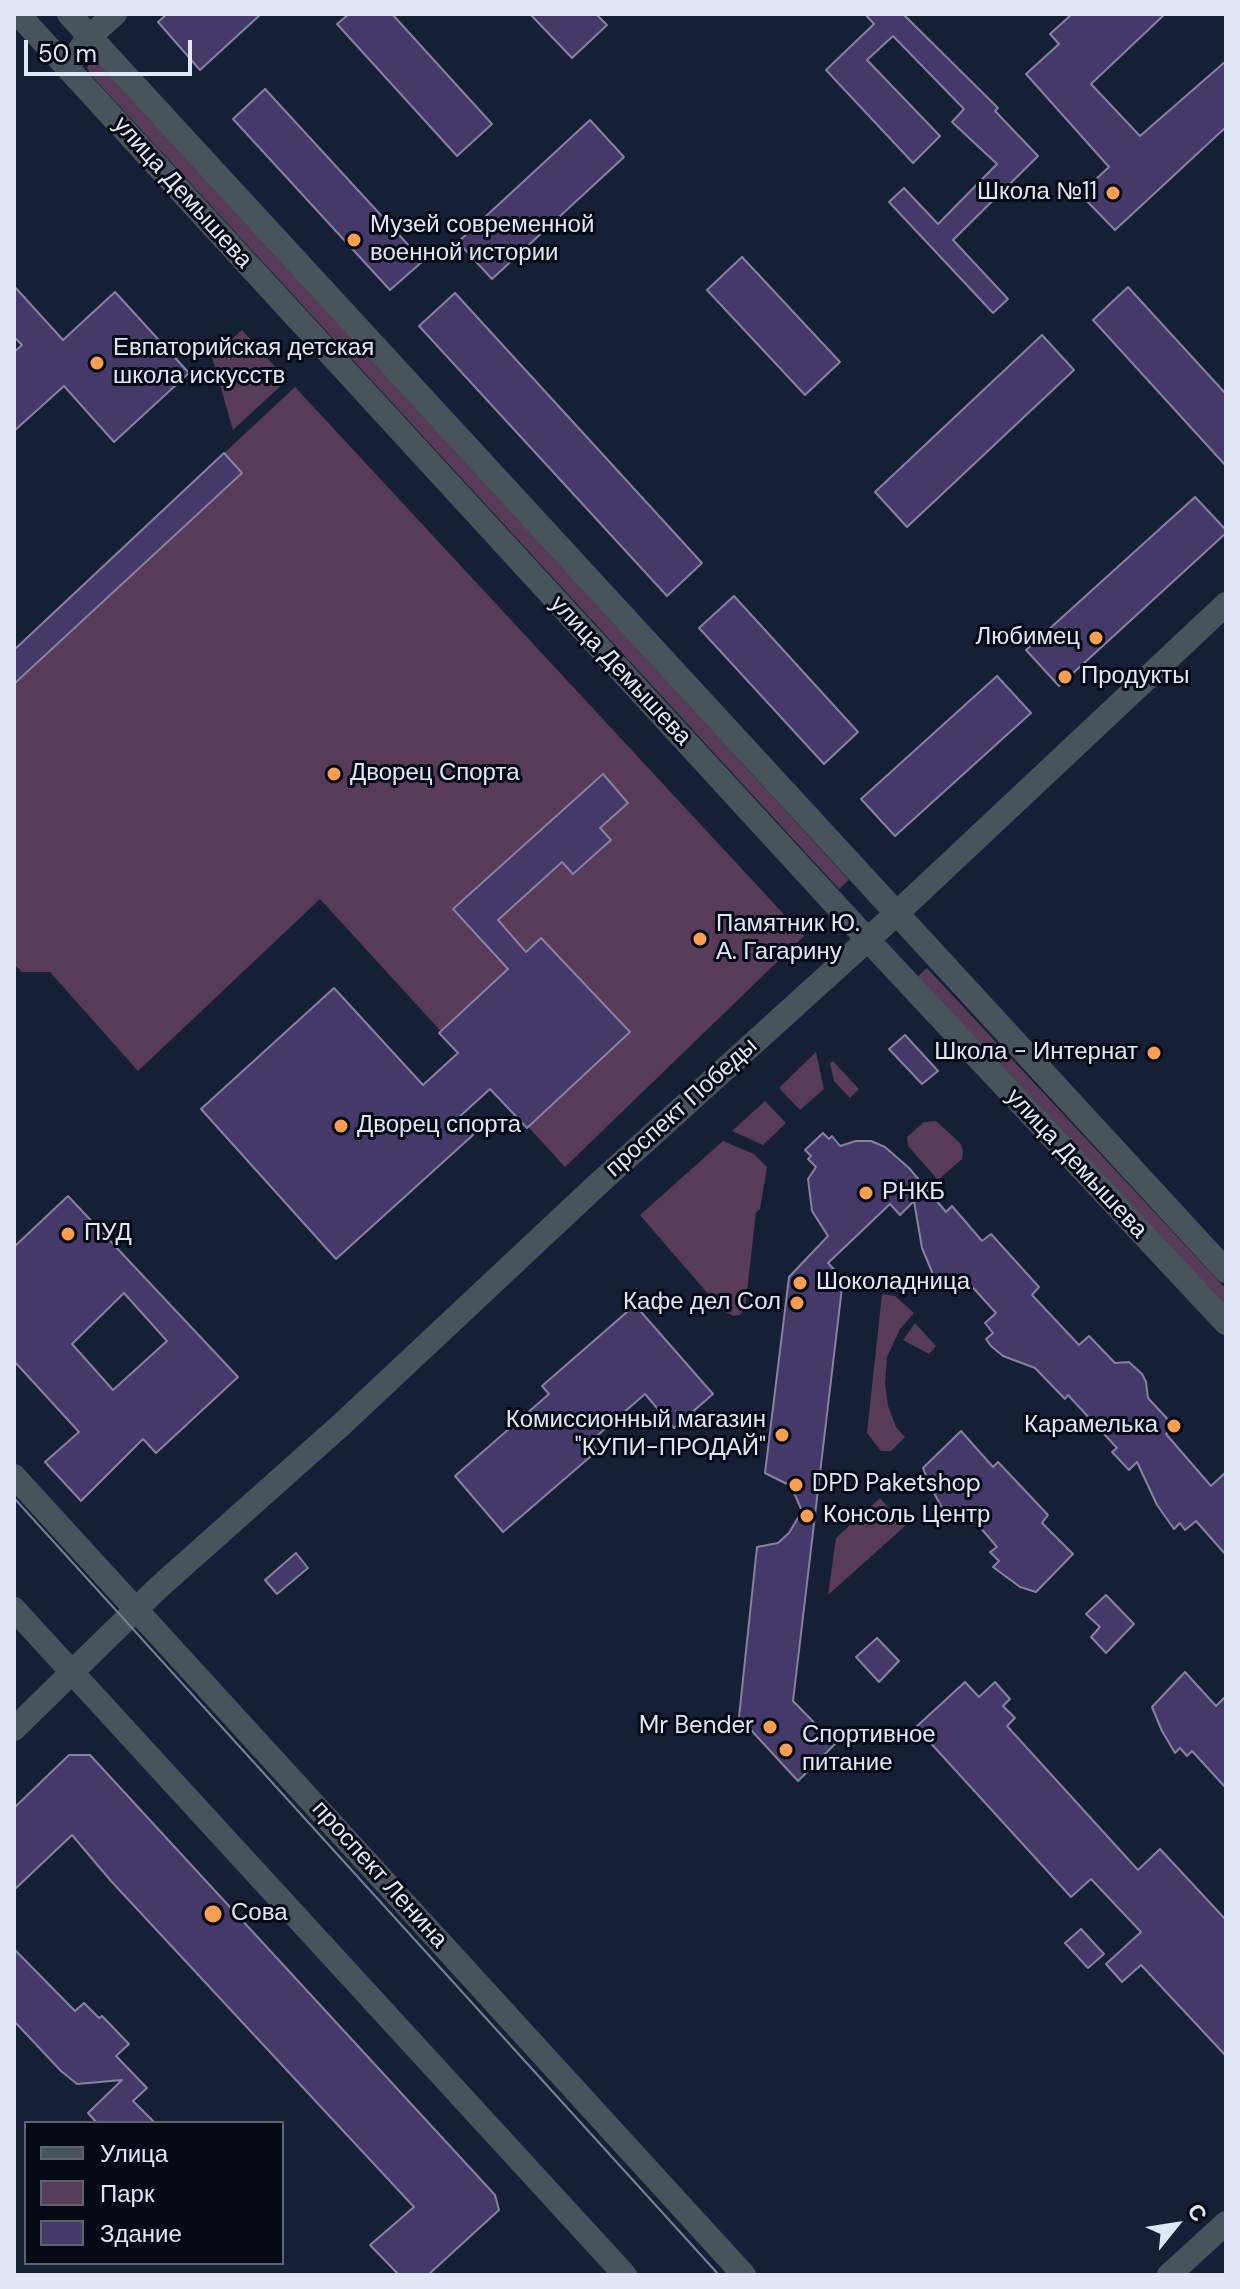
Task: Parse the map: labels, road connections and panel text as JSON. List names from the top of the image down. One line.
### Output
{"streets":{"street":["улица Демышева","проспект Победы","проспект Ленина"]},"crossings":[["улица Демышева","проспект Победы"],["проспект Победы","проспект Ленина"]],"places":["Школа №11","Музей современной военной истории","Евпаторийская детская школа искусств","Любимец","Продукты","Дворец Спорта","Памятник Ю. А. Гагарину","Школа - Интернат","Дворец спорта","РНКБ","ПУД","Шоколадница","Кафе дел Сол","Карамелька","Комиссионный магазин \"КУПИ-ПРОДАЙ\"","DPD Paketshop","Консоль Центр","Mr Bender","Спортивное питание","Сова"],"legend":["Улица","Парк","Здание"],"scale_bar":"50 m","north":"top right"}
